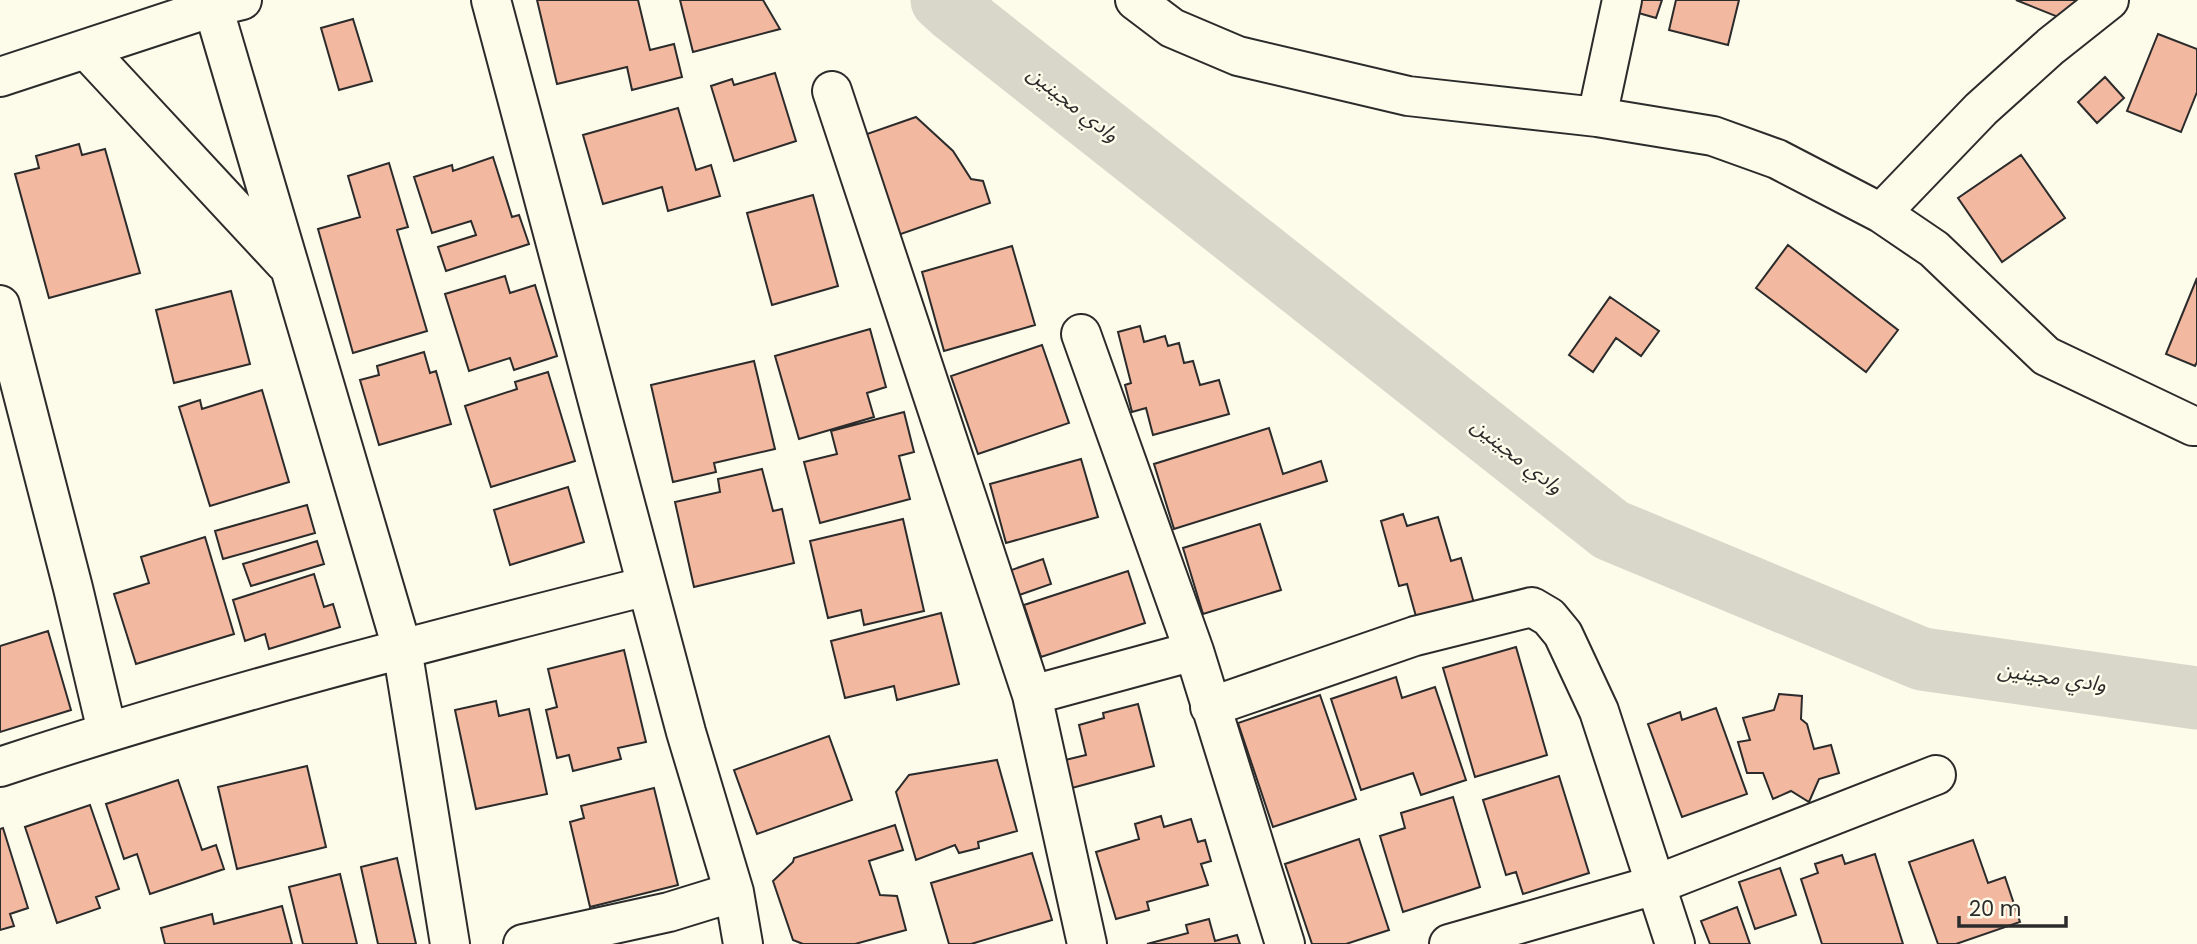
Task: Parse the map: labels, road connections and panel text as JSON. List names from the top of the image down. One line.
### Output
{"water":["وادي مجينين"],"scale_bar":"20 m"}
